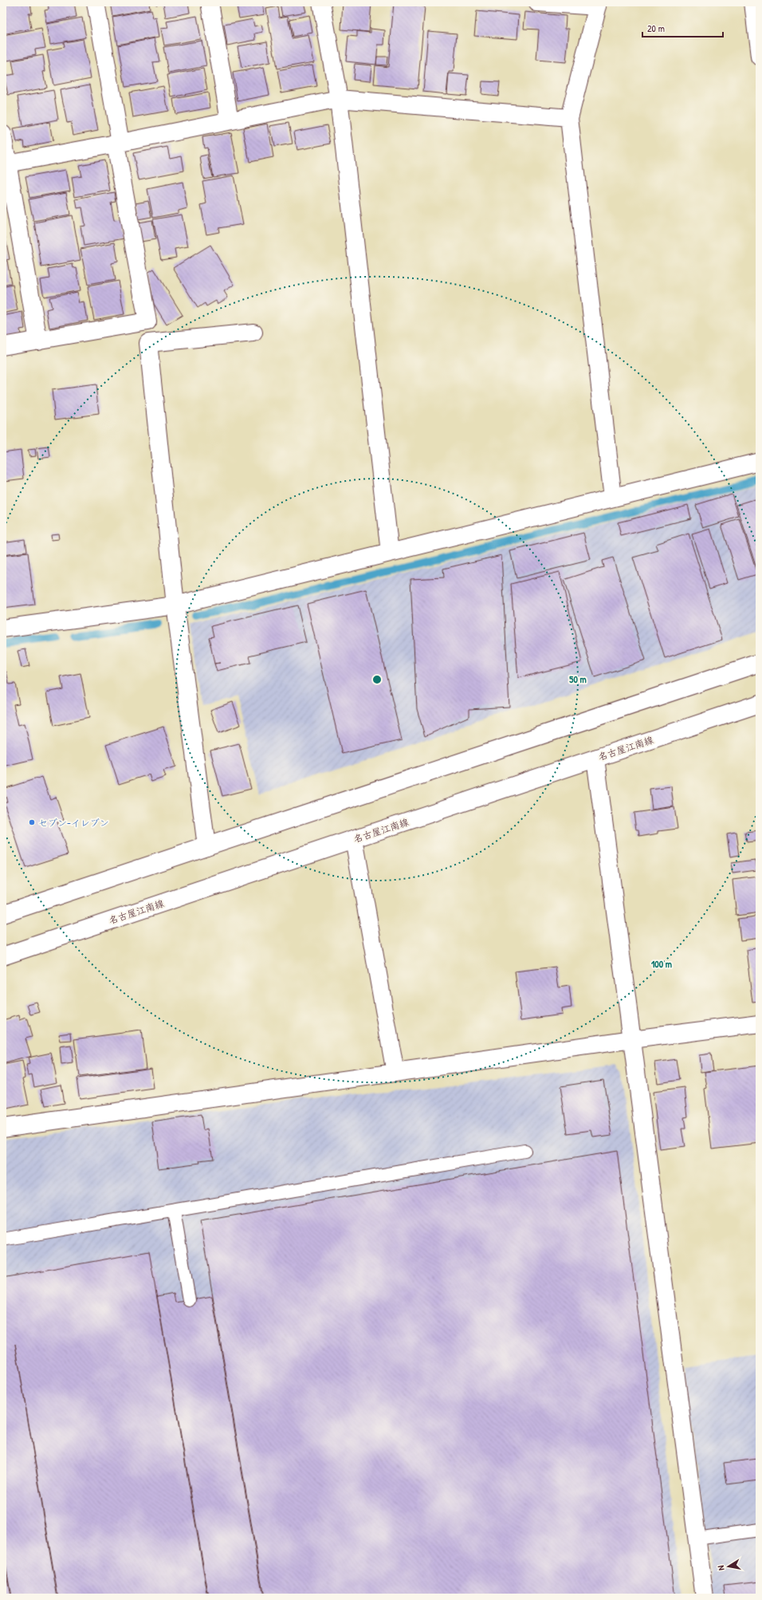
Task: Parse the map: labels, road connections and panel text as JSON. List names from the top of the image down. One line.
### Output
{"streets":{"street":["名古屋江南線"]},"places":["セブン-イレブン"],"scale_bar":"20 m","north":"left","rings":["50 m","100 m"]}
